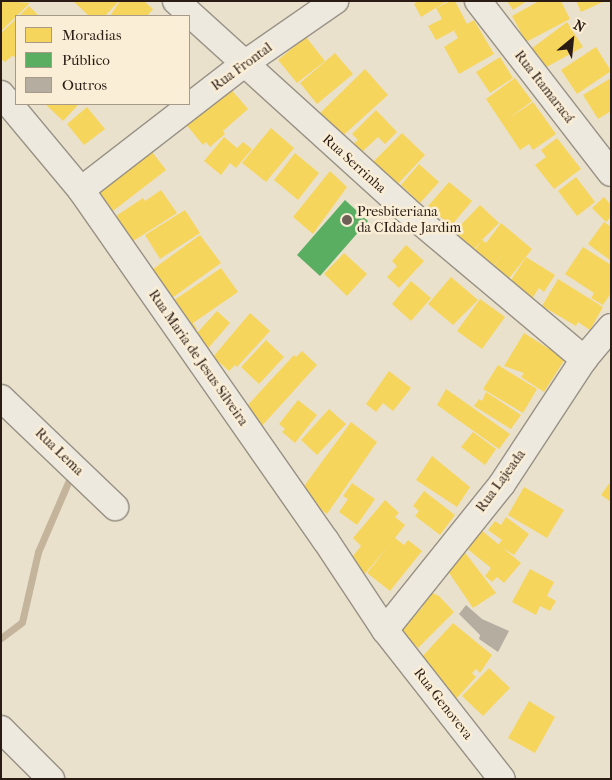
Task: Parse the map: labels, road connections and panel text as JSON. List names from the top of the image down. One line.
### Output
{"streets":{"street":["Rua Frontal","Rua Itamaracá","Rua Serrinha","Rua Maria de Jesus Silveira","Rua Lema","Rua Lajeada","Rua Genoveva"]},"crossings":[["Rua Frontal","Rua Serrinha"],["Rua Frontal","Rua Maria de Jesus Silveira"],["Rua Serrinha","Rua Lajeada"],["Rua Maria de Jesus Silveira","Rua Lajeada"],["Rua Maria de Jesus Silveira","Rua Genoveva"],["Rua Lajeada","Rua Genoveva"]],"places":["Presbiteriana da CIdade Jardim"],"legend":["Moradias","Público","Outros"],"north":"top right"}
